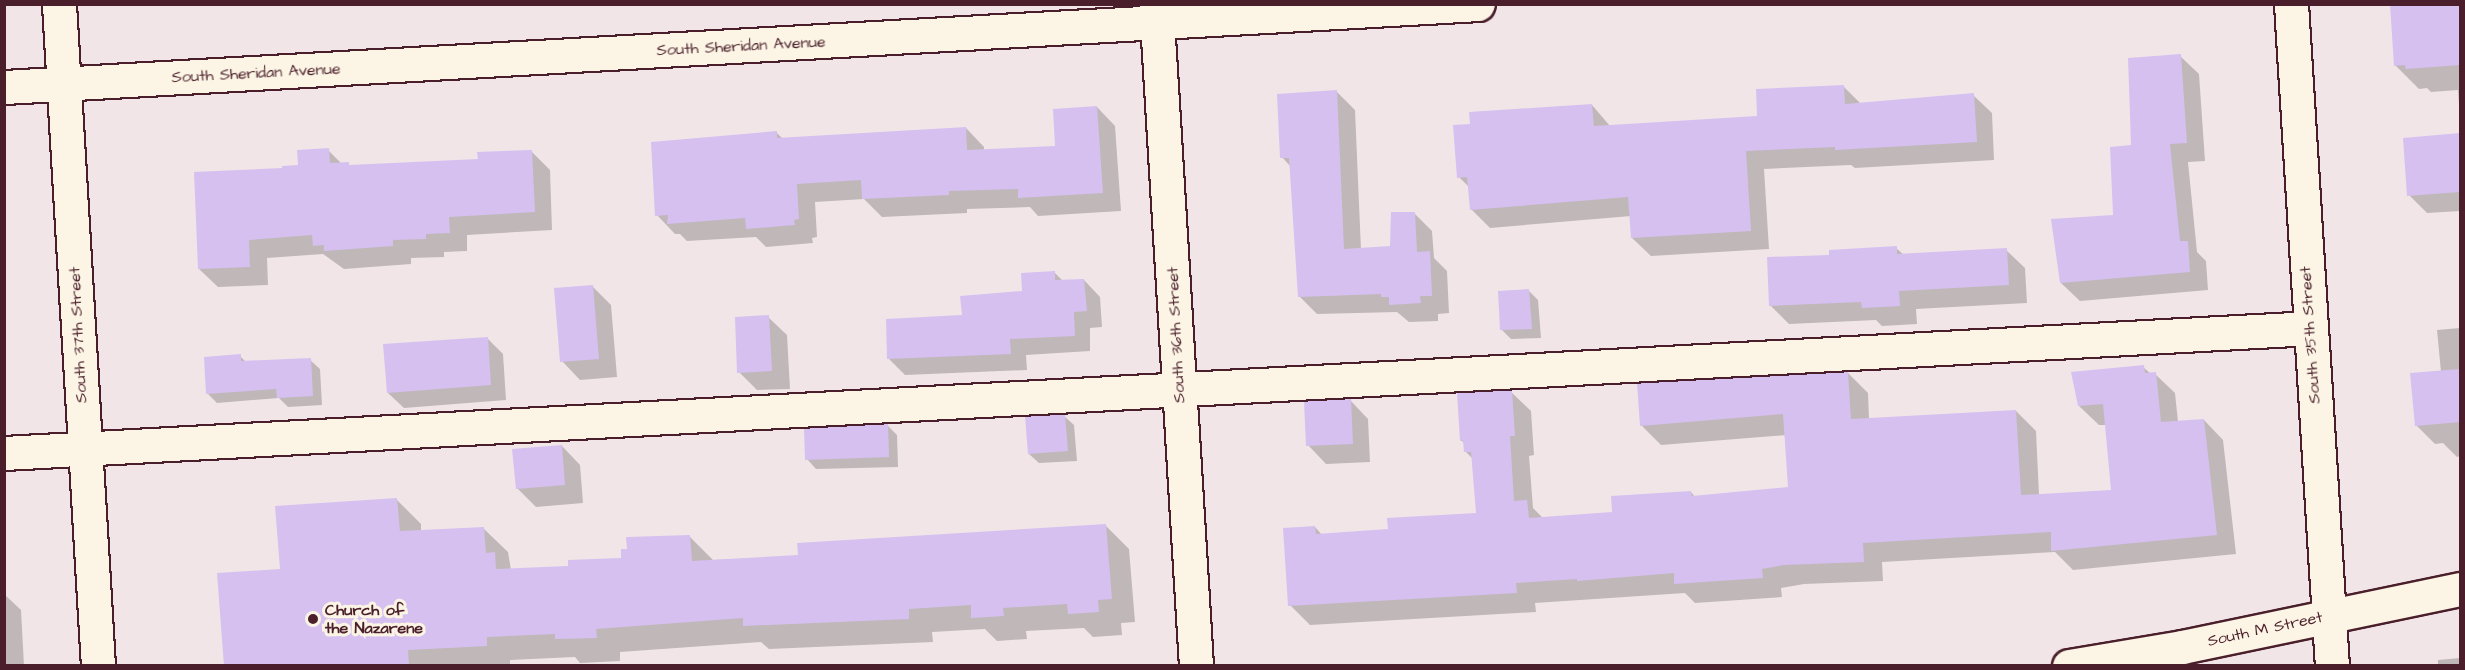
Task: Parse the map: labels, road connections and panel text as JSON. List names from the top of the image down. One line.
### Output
{"streets":{"street":["South Sheridan Avenue","South 37th Street","South 36th Street","South 35th Street","South M Street"]},"crossings":[["South Sheridan Avenue","South 37th Street"],["South Sheridan Avenue","South 36th Street"],["South 35th Street","South M Street"]],"places":["Church of the Nazarene"]}
